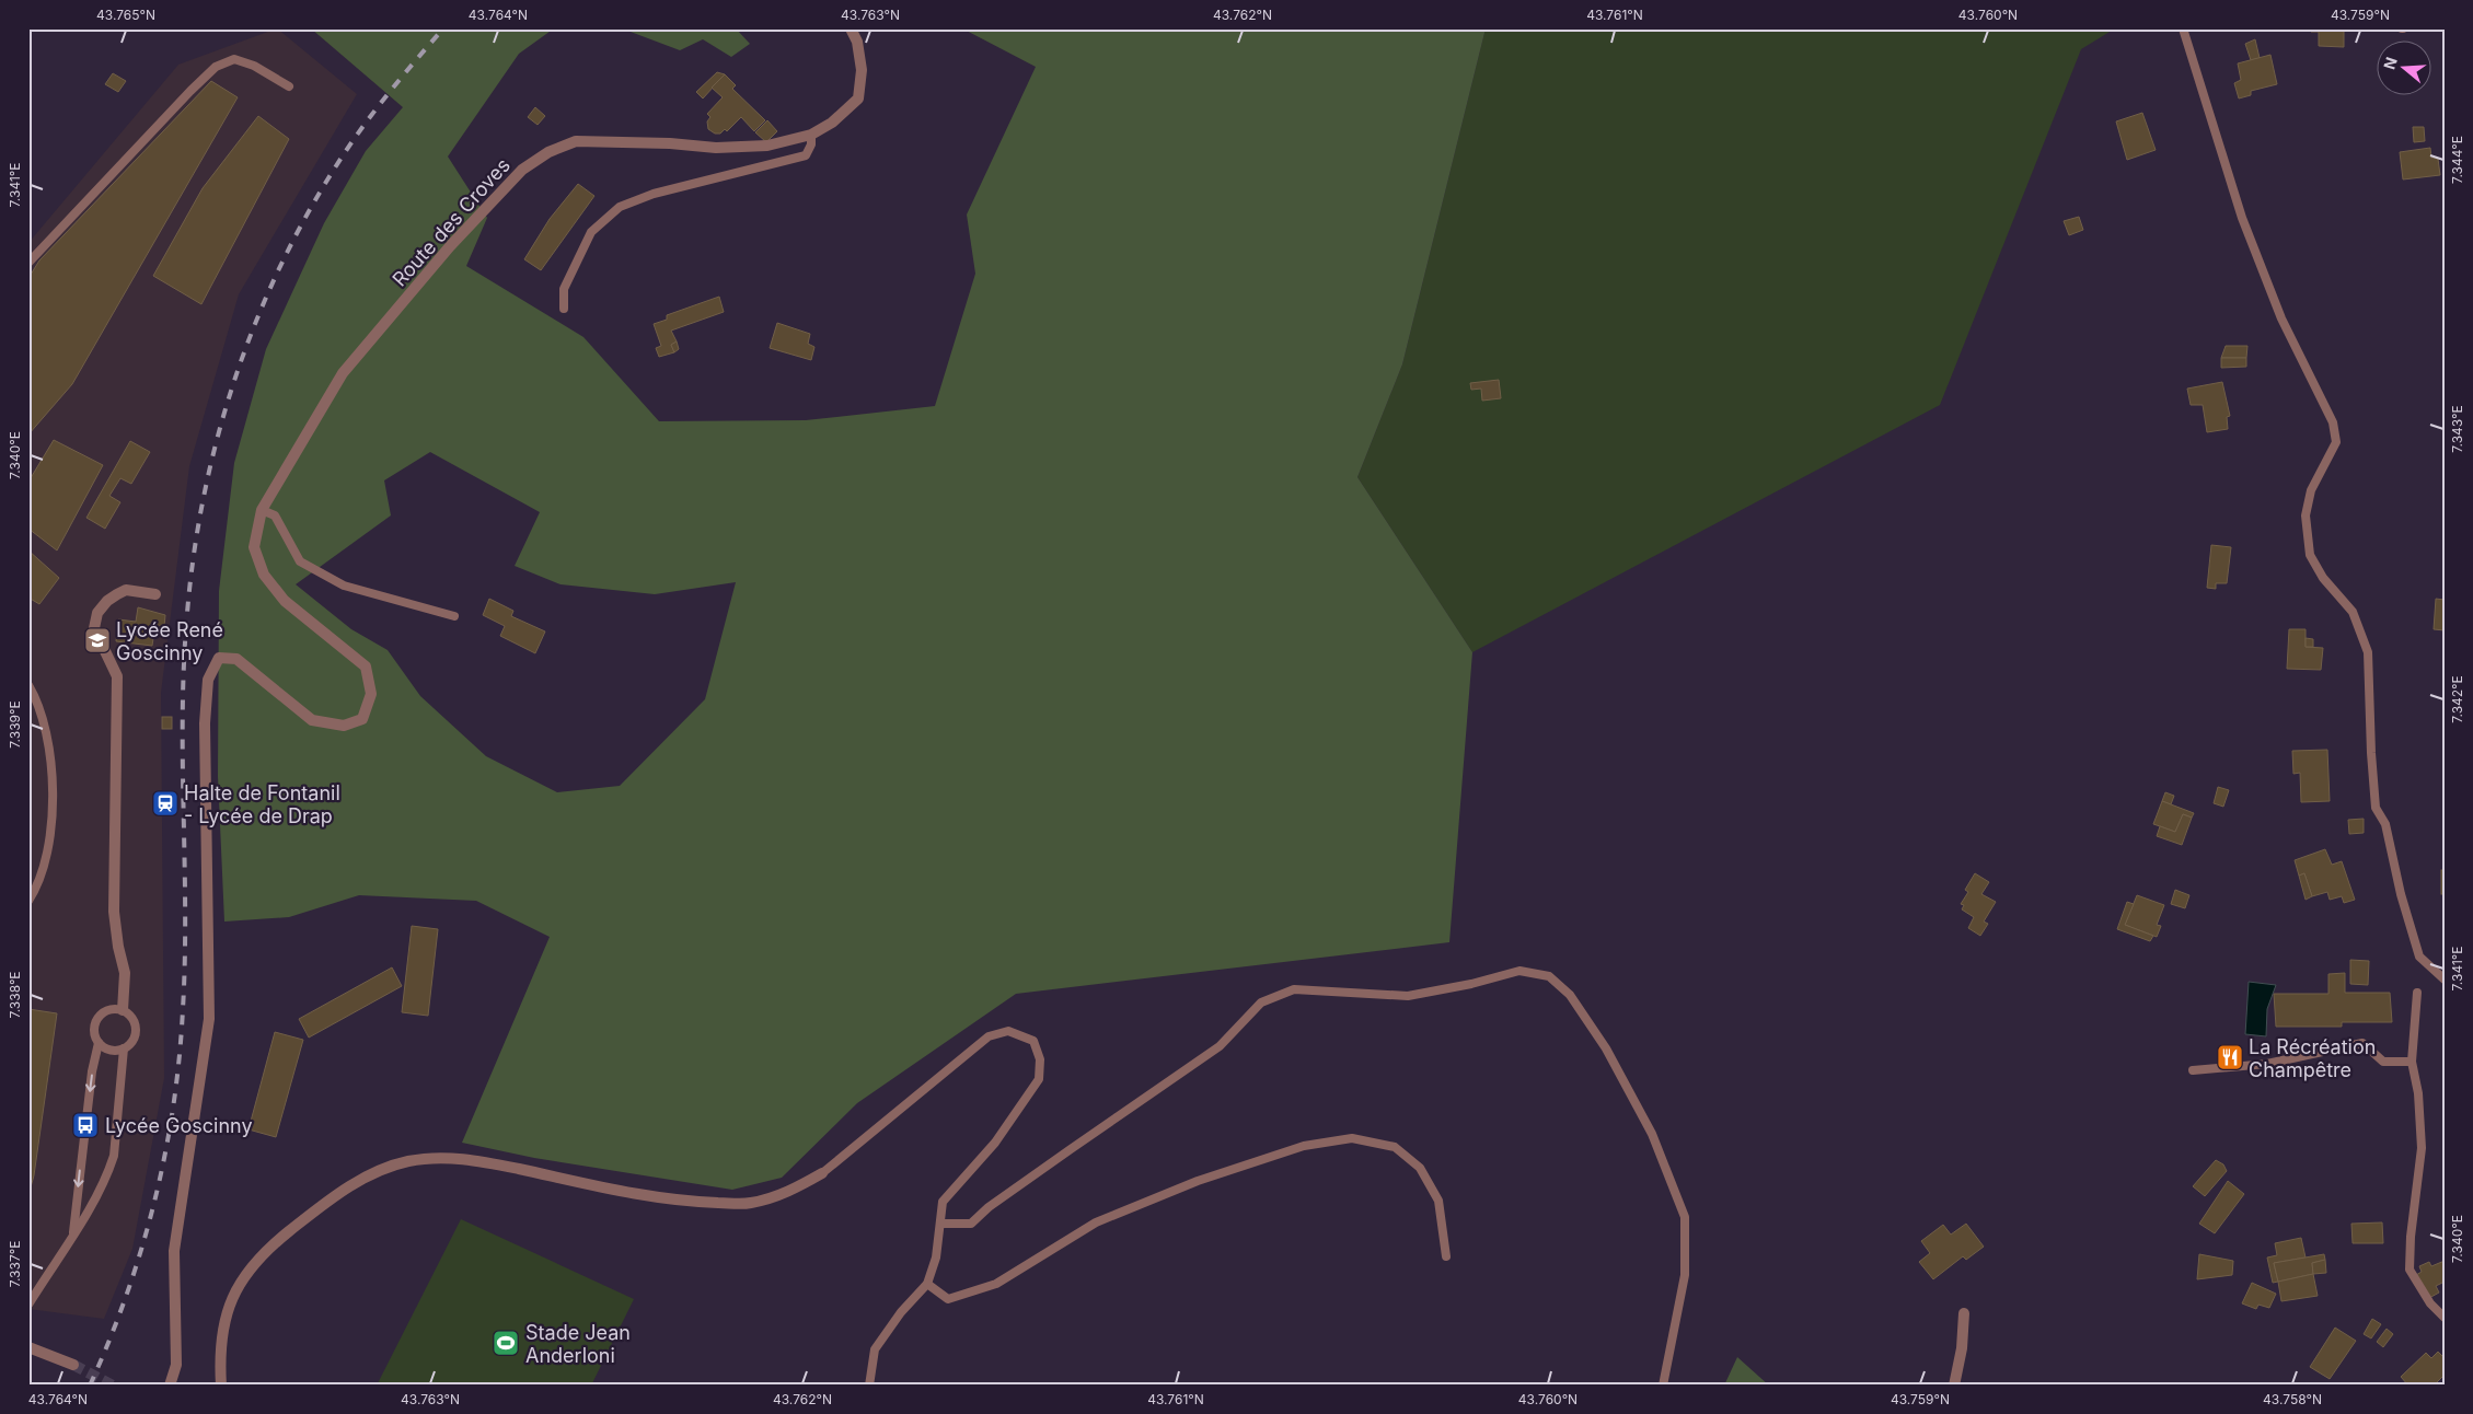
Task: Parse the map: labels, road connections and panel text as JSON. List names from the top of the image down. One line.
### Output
{"streets":{"street":["Route des Croves"]},"places":{"school or university":["Lycée René Goscinny"],"station":["Halte de Fontanil - Lycée de Drap"],"restaurant":["La Récréation Champêtre"],"bus stop":["Lycée Goscinny"],"sports":["Stade Jean Anderloni"]},"north":"left","coordinates":["43.765°N","43.764°N","43.763°N","43.762°N","43.761°N","43.760°N","43.759°N","7.344°E","7.341°E","7.343°E","7.340°E","7.342°E","7.339°E","7.338°E","7.337°E","43.758°N"]}
